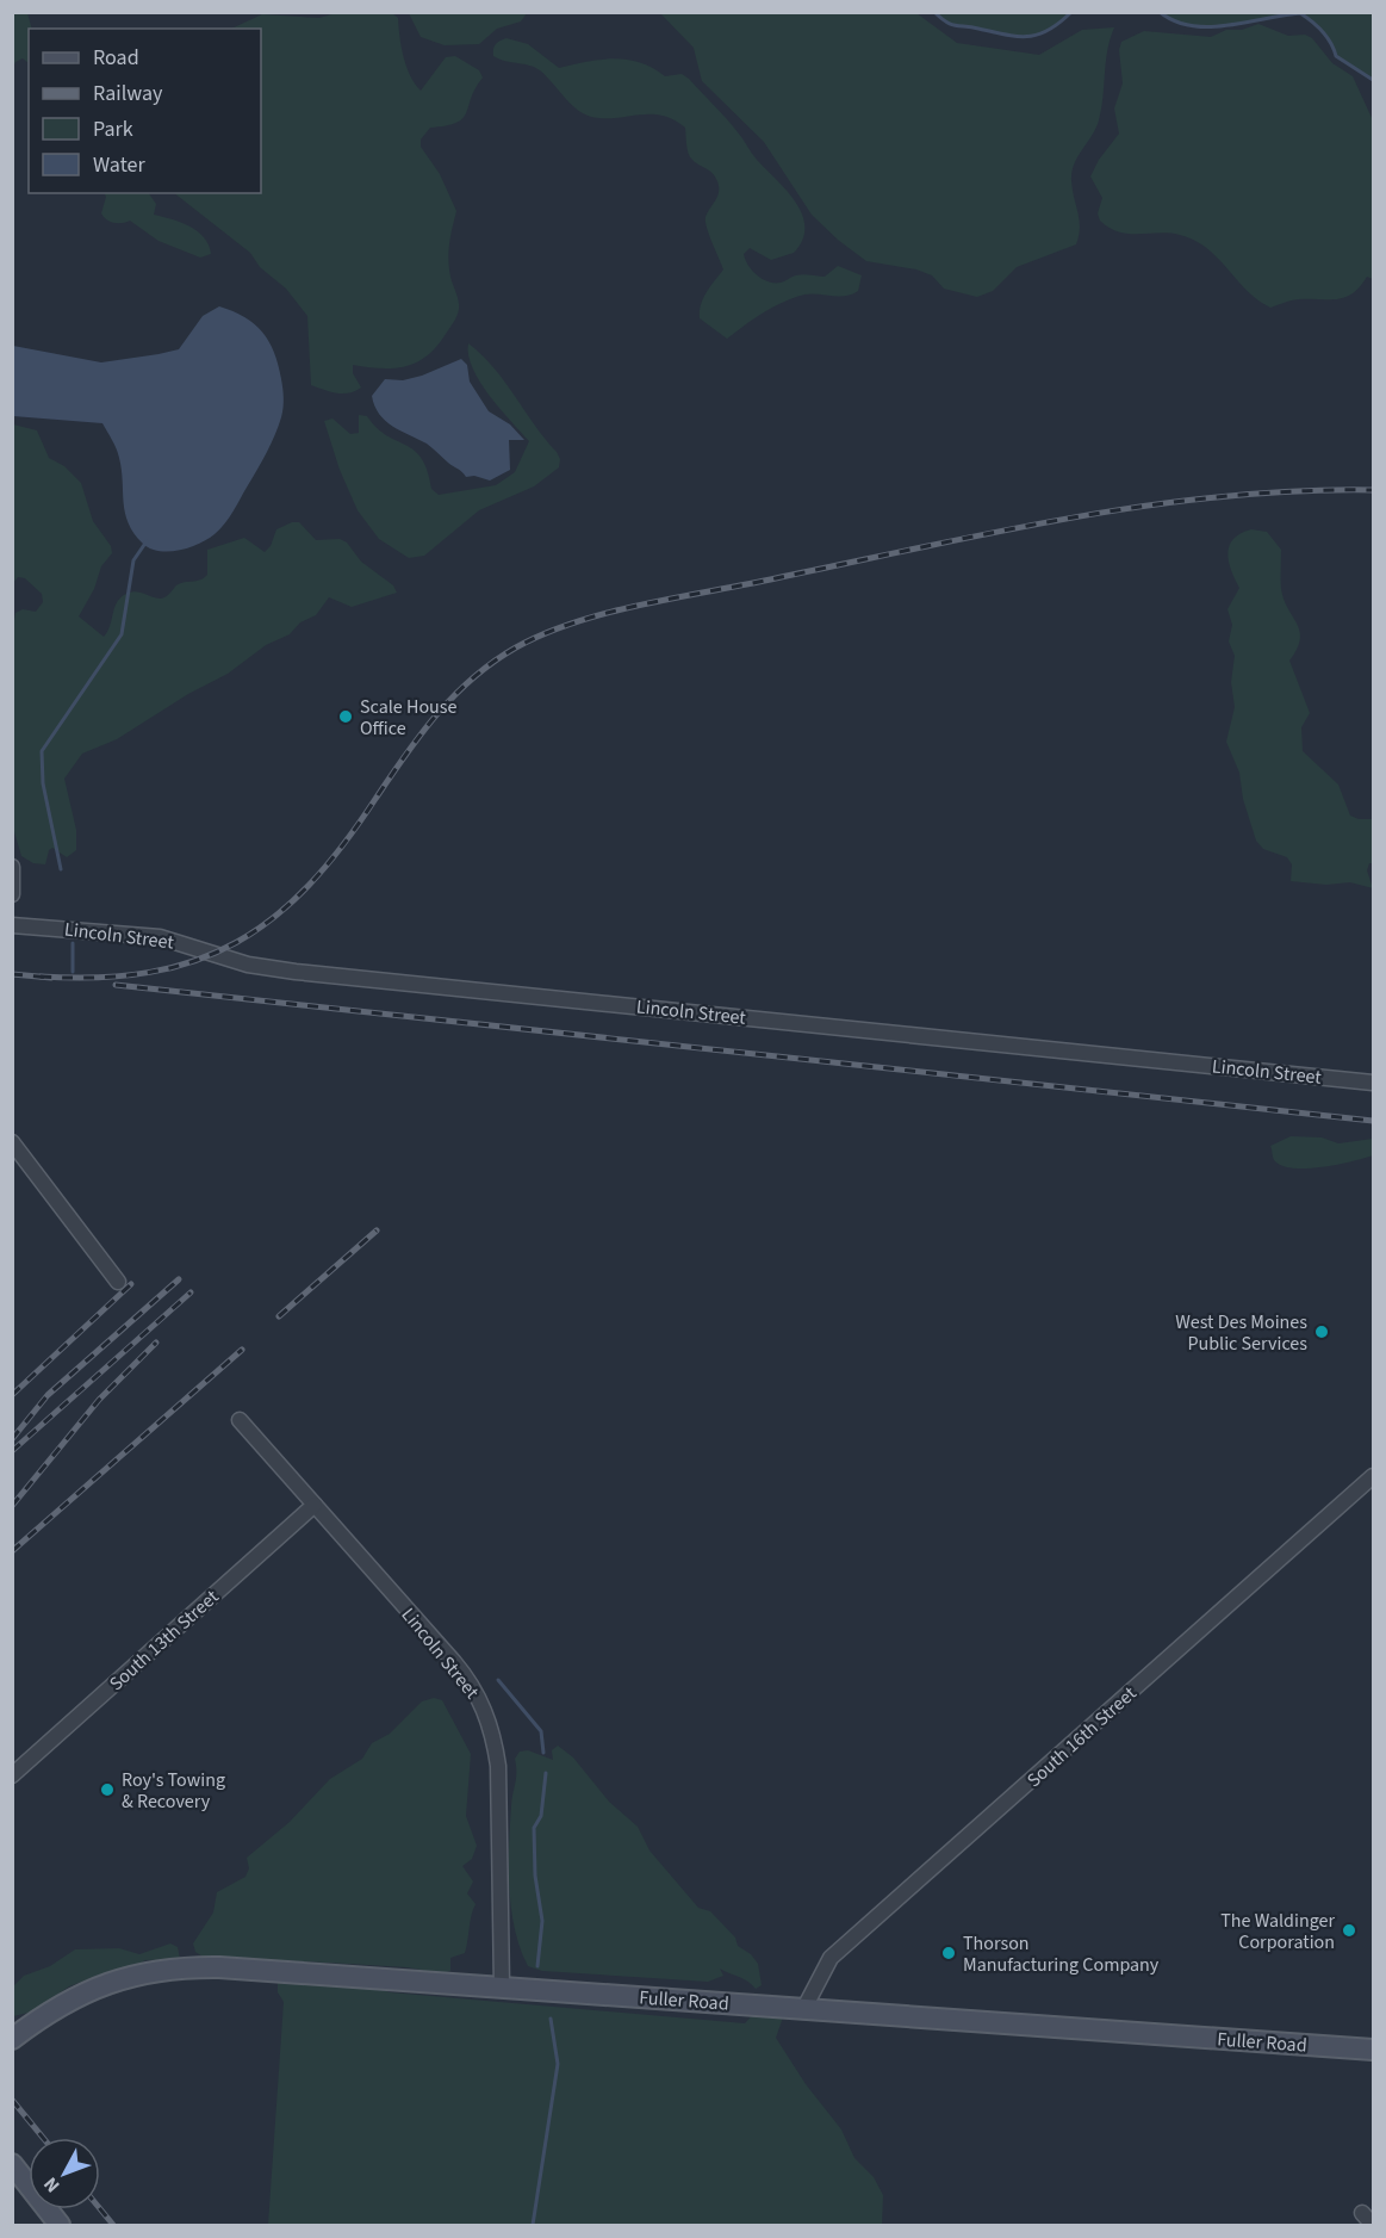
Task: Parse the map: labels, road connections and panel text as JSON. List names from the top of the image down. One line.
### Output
{"streets":{"street":["Lincoln Street","South 13th Street","South 16th Street","Fuller Road"]},"crossings":[["Lincoln Street","South 13th Street"],["Lincoln Street","Fuller Road"],["South 16th Street","Fuller Road"]],"places":["Scale House Office","West Des Moines Public Services","Roy's Towing & Recovery","The Waldinger Corporation","Thorson Manufacturing Company"],"legend":["Road","Railway","Park","Water"],"north":"bottom left"}
